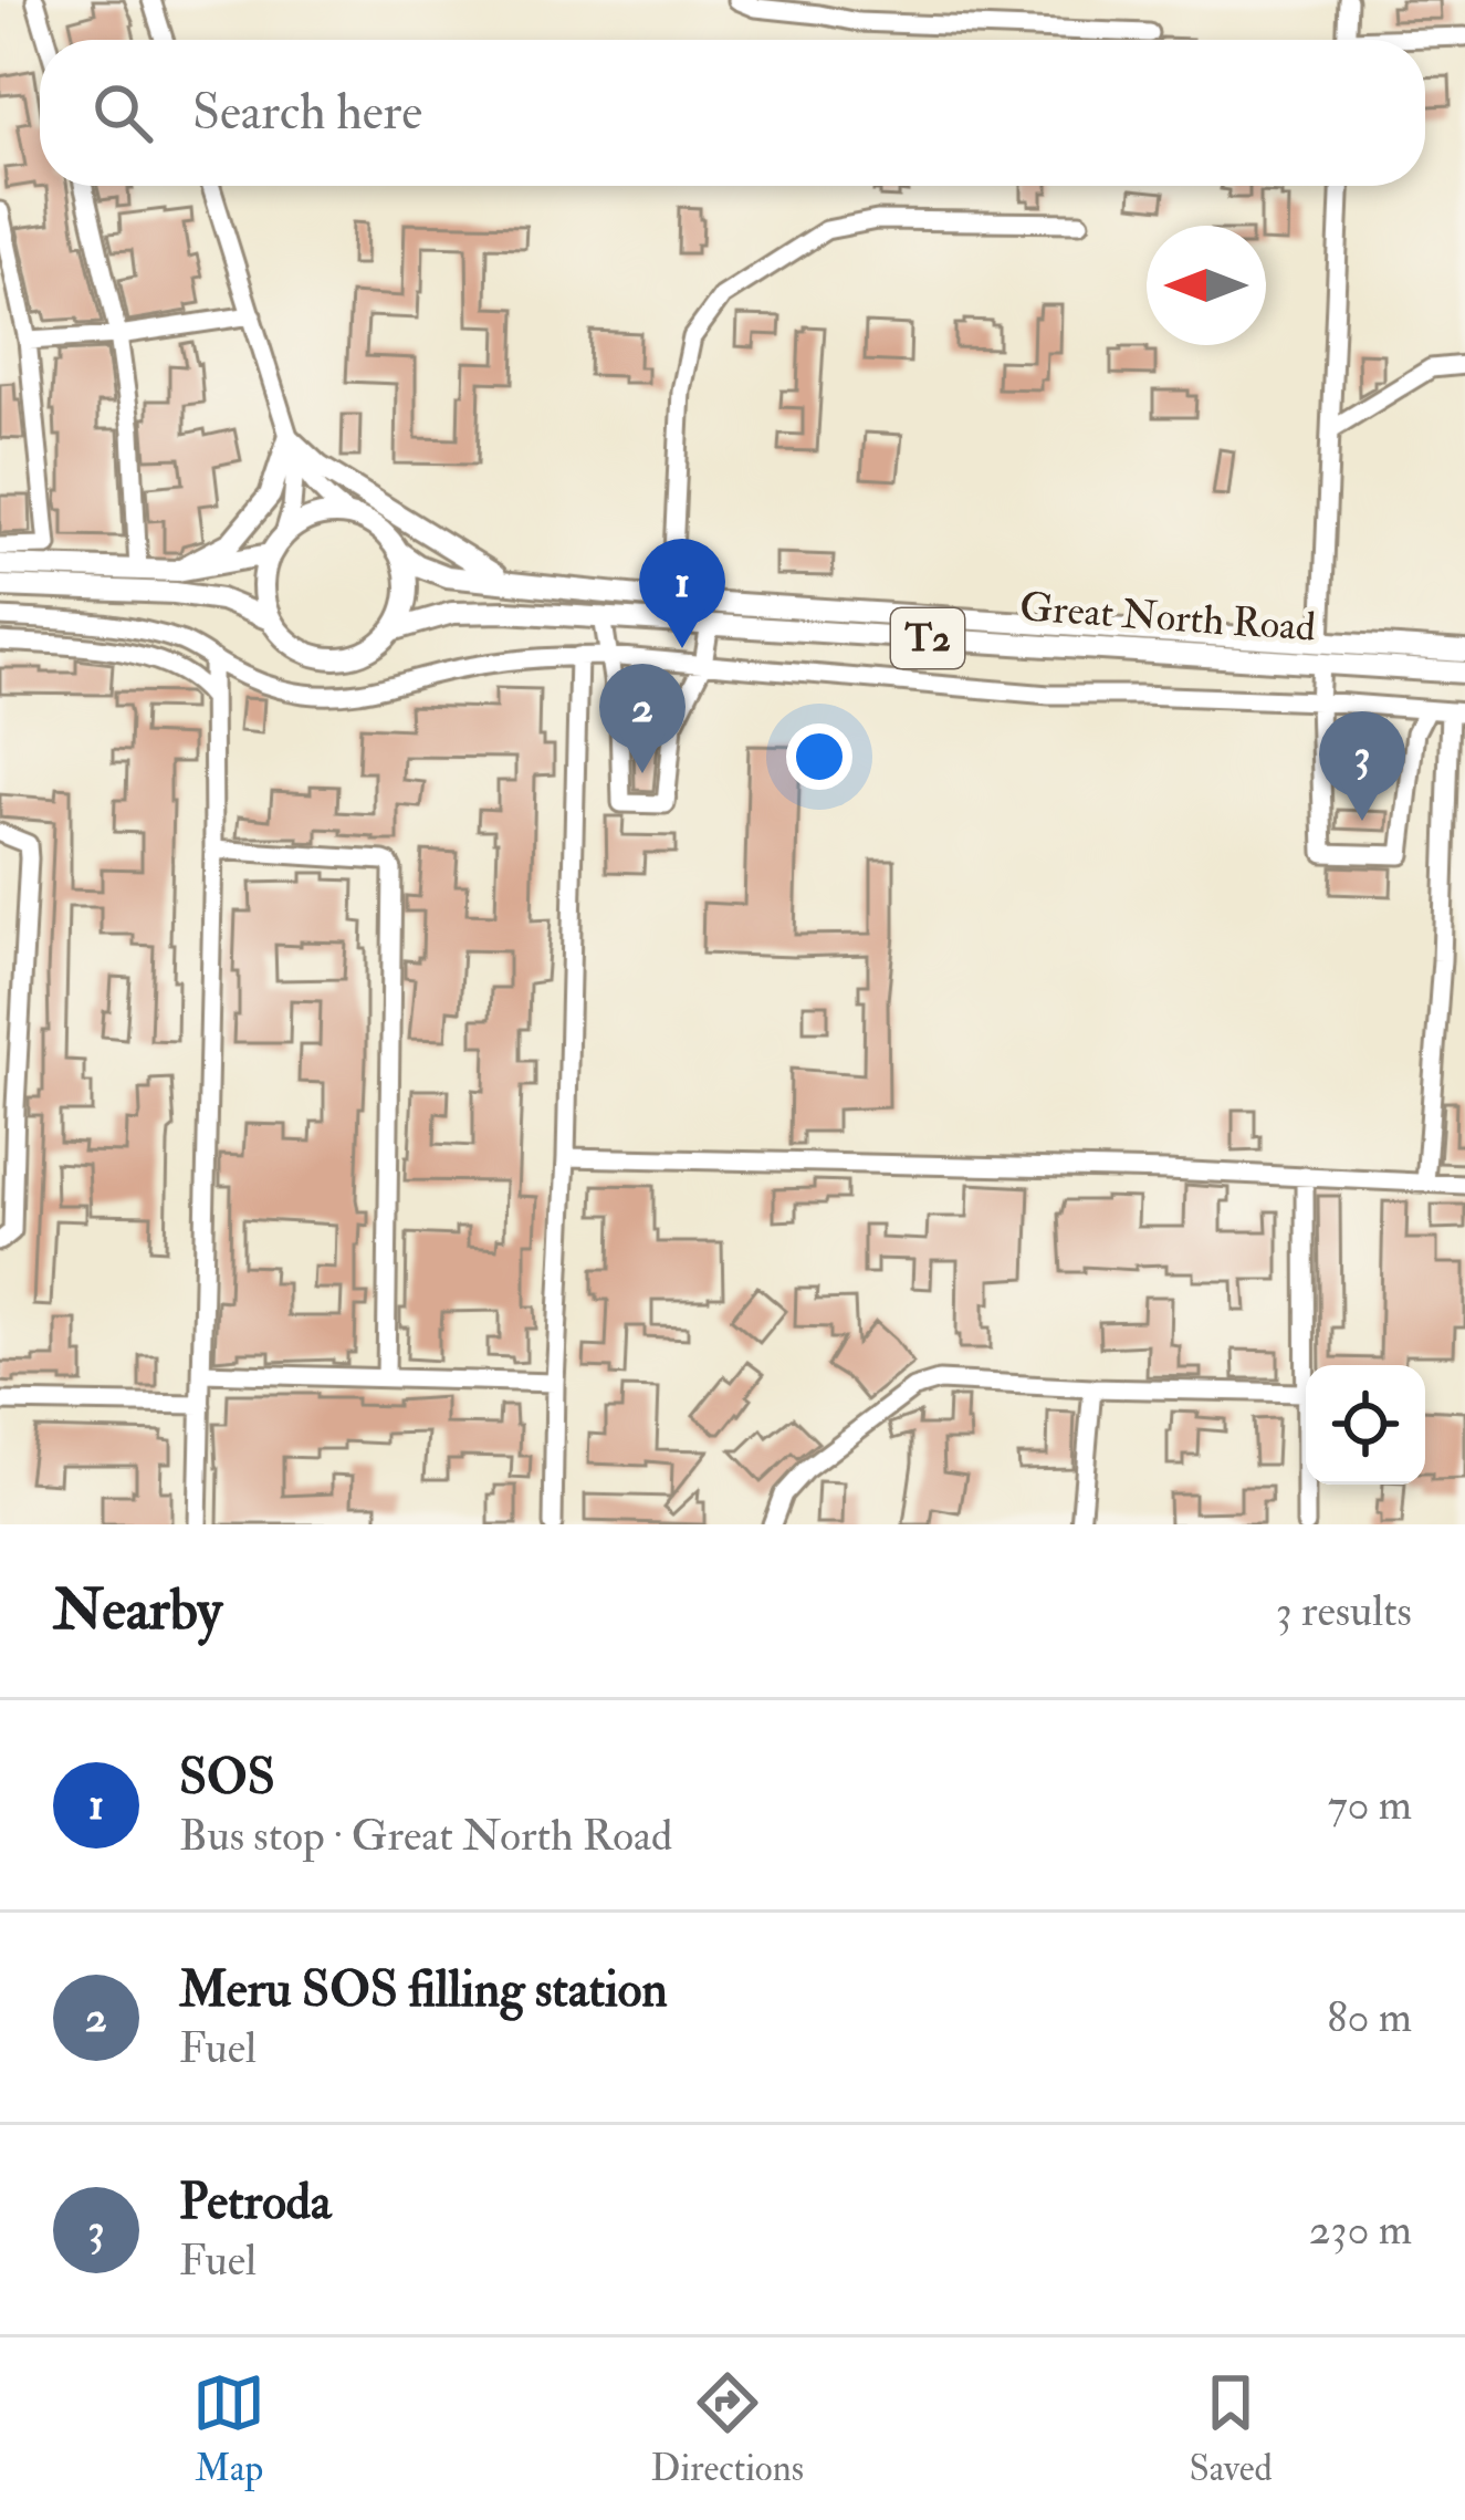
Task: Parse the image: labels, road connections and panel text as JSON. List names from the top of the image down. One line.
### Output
{"streets":{"main road":["Great North Road","T2"]},"crossings":[["Great North Road","T2"]],"north":"left","page":{"search":"Search here","pins":["1","2","3"],"heading":["Nearby","3 results"],"list":[{"mark":"1","name":"SOS","note":"Bus stop · Great North Road","value":"70 m"},{"mark":"2","name":"Meru SOS filling station","note":"Fuel","value":"80 m"},{"mark":"3","name":"Petroda","note":"Fuel","value":"230 m"}],"nav":["Map","Directions","Saved"]}}
